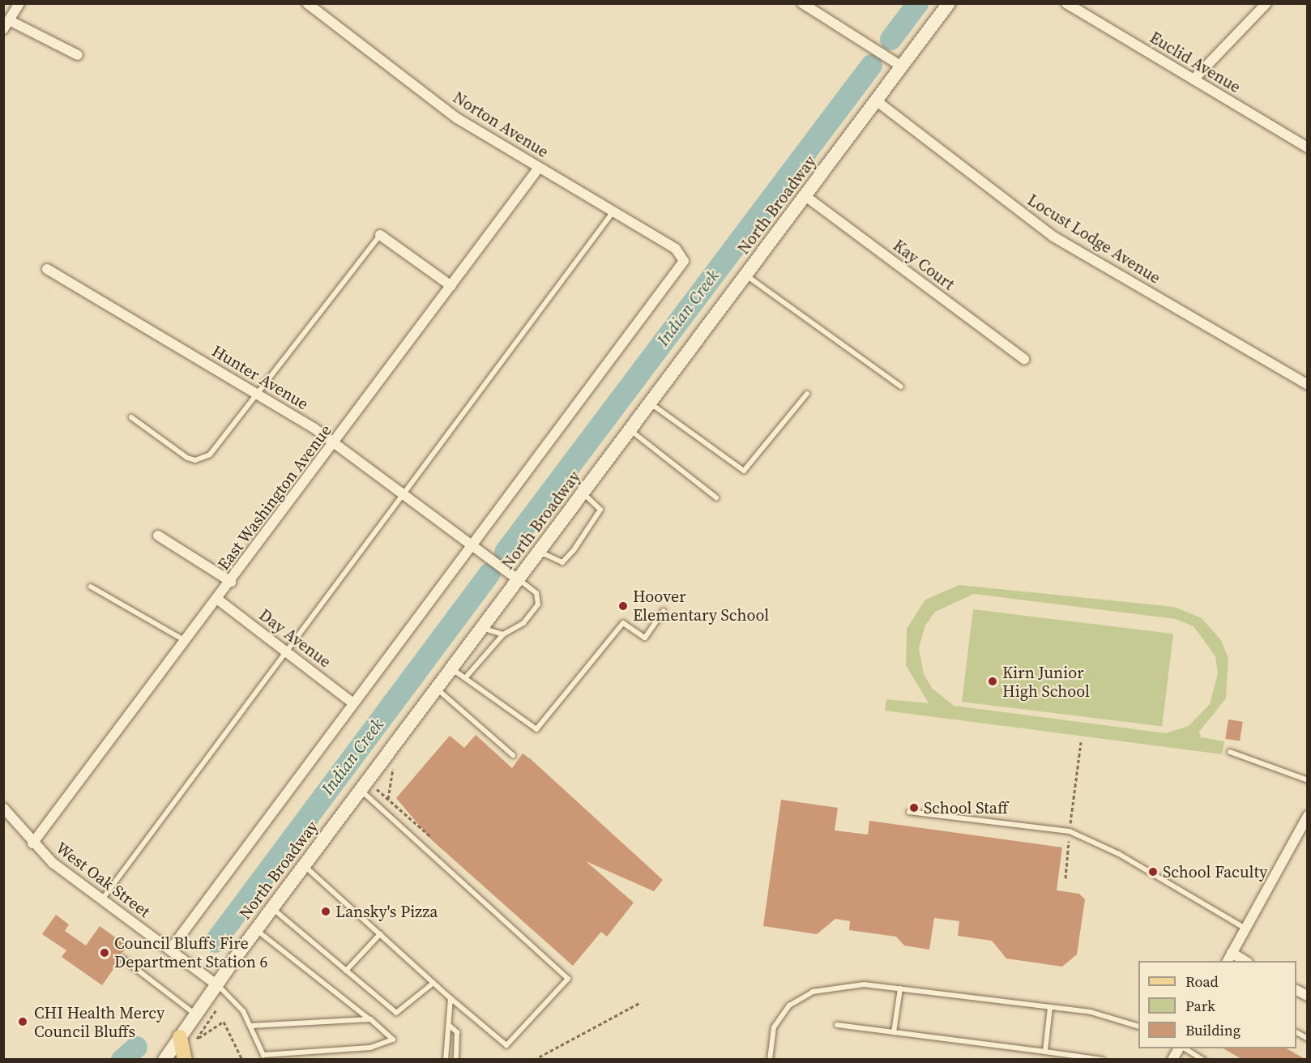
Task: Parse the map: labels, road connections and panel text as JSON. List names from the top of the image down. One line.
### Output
{"streets":{"main road":["North Broadway"],"street":["Euclid Avenue","Norton Avenue","Locust Lodge Avenue","Kay Court","Hunter Avenue","East Washington Avenue","Day Avenue","West Oak Street"]},"crossings":[["Norton Avenue","Hunter Avenue"],["Norton Avenue","East Washington Avenue"],["North Broadway","Locust Lodge Avenue"],["North Broadway","Kay Court"],["North Broadway","Hunter Avenue"],["North Broadway","West Oak Street"],["Hunter Avenue","East Washington Avenue"],["East Washington Avenue","Day Avenue"],["East Washington Avenue","West Oak Street"]],"water":["Indian Creek"],"places":["Hoover Elementary School","Kirn Junior High School","School Staff","School Faculty","Lansky's Pizza","Council Bluffs Fire Department Station 6","CHI Health Mercy Council Bluffs"],"legend":["Road","Park","Building"]}
